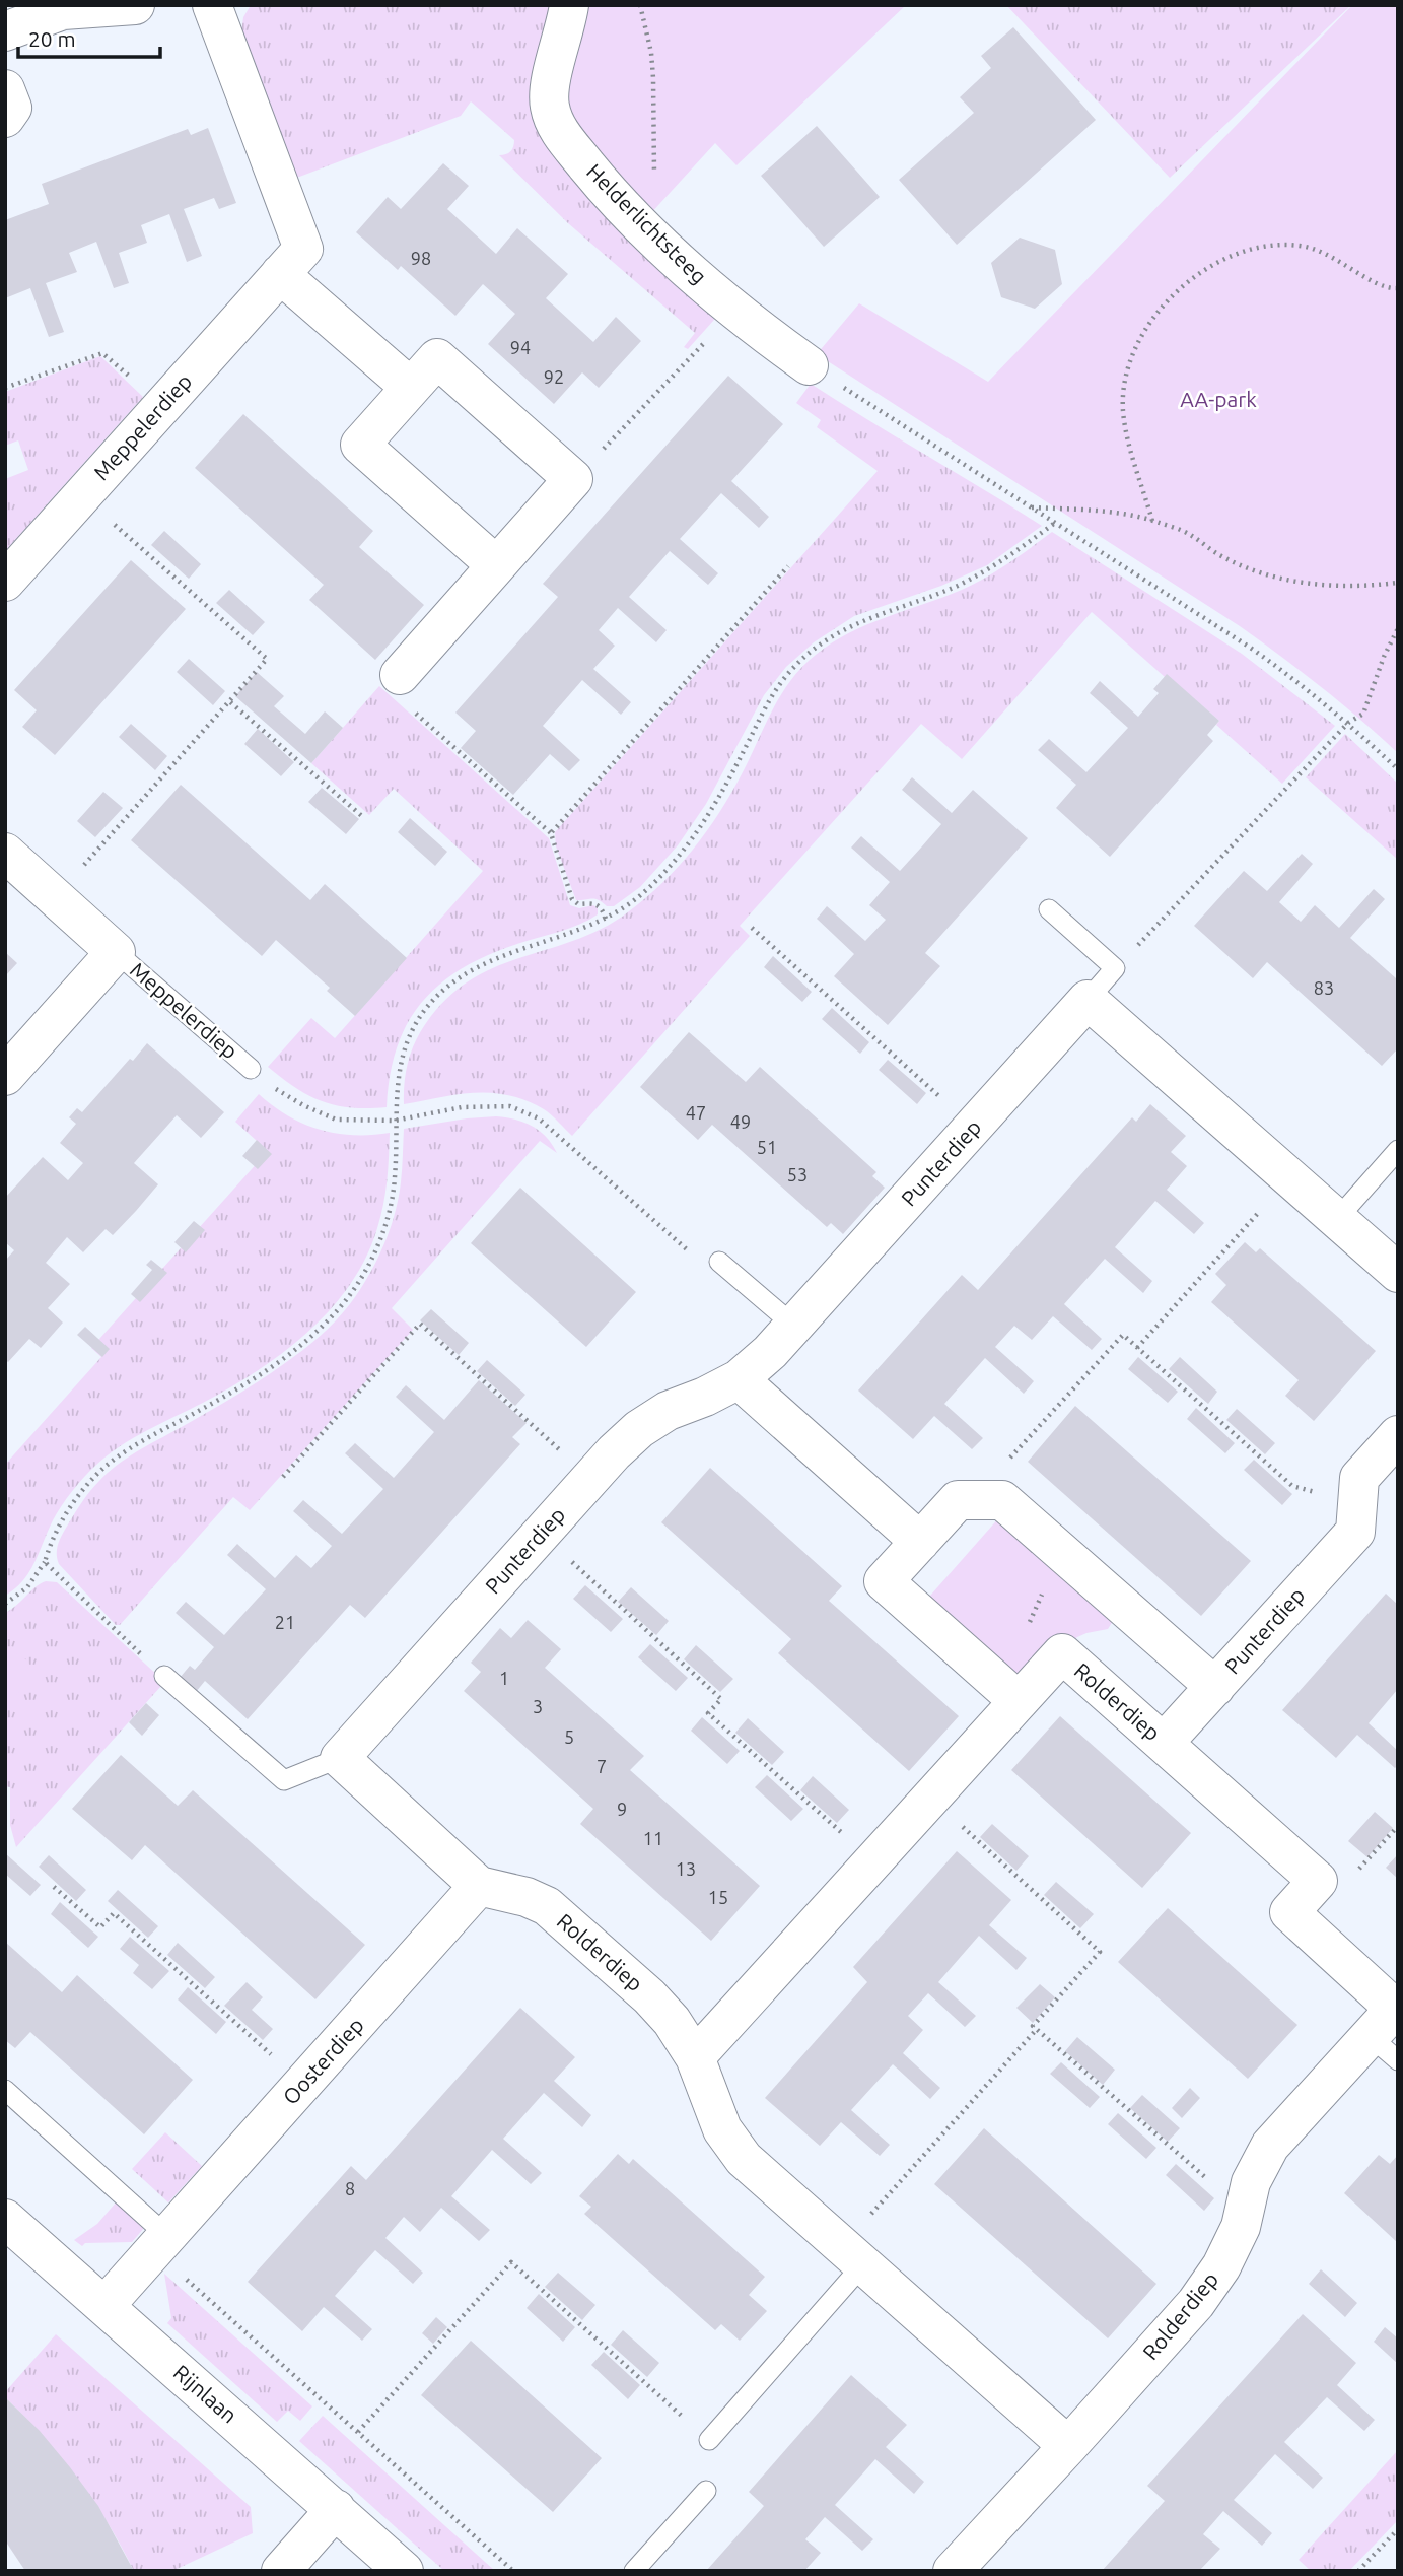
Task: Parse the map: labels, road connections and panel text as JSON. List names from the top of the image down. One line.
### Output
{"streets":{"street":["Helderlichtsteeg","Meppelerdiep","Punterdiep","Rolderdiep","Oosterdiep","Rijnlaan"]},"crossings":[["Punterdiep","Rolderdiep"],["Rolderdiep","Oosterdiep"],["Oosterdiep","Rijnlaan"]],"parks":["AA-park"],"house_numbers":["98","94","92","83","47","49","51","53","21","1","3","5","7","9","11","13","15","8"],"scale_bar":"20 m"}
